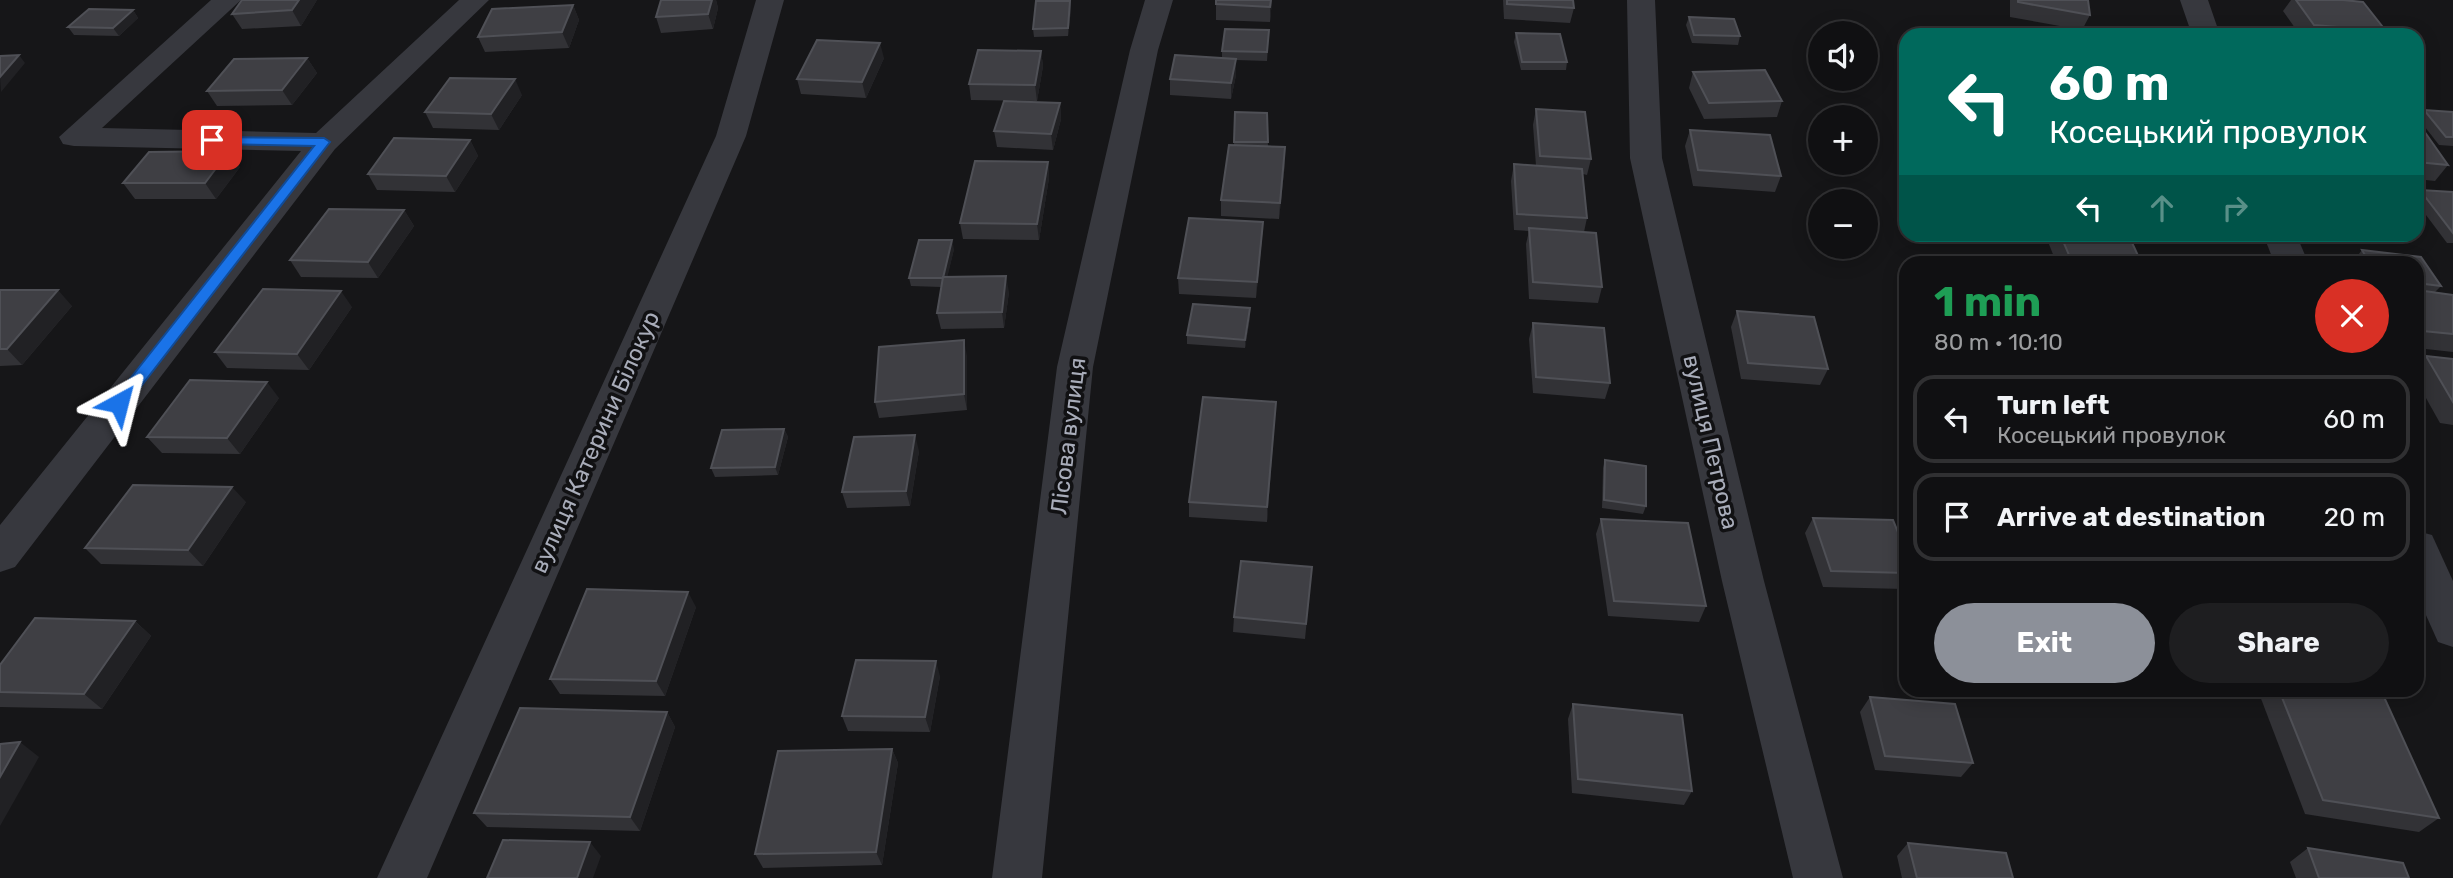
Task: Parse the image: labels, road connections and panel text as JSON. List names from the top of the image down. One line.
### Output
{"streets":{"street":["Лісова вулиця","вулиця Катерини Білокур","вулиця Петрова"]},"page":{"map_buttons":["+","−"],"turn":["60 m","Косецький провулок"],"heading":["1 min","80 m · 10:10"],"list":[{"name":"Turn left","note":"Косецький провулок","value":"60 m"},{"name":"Arrive at destination","value":"20 m"}],"buttons":["Exit","Share"]}}
